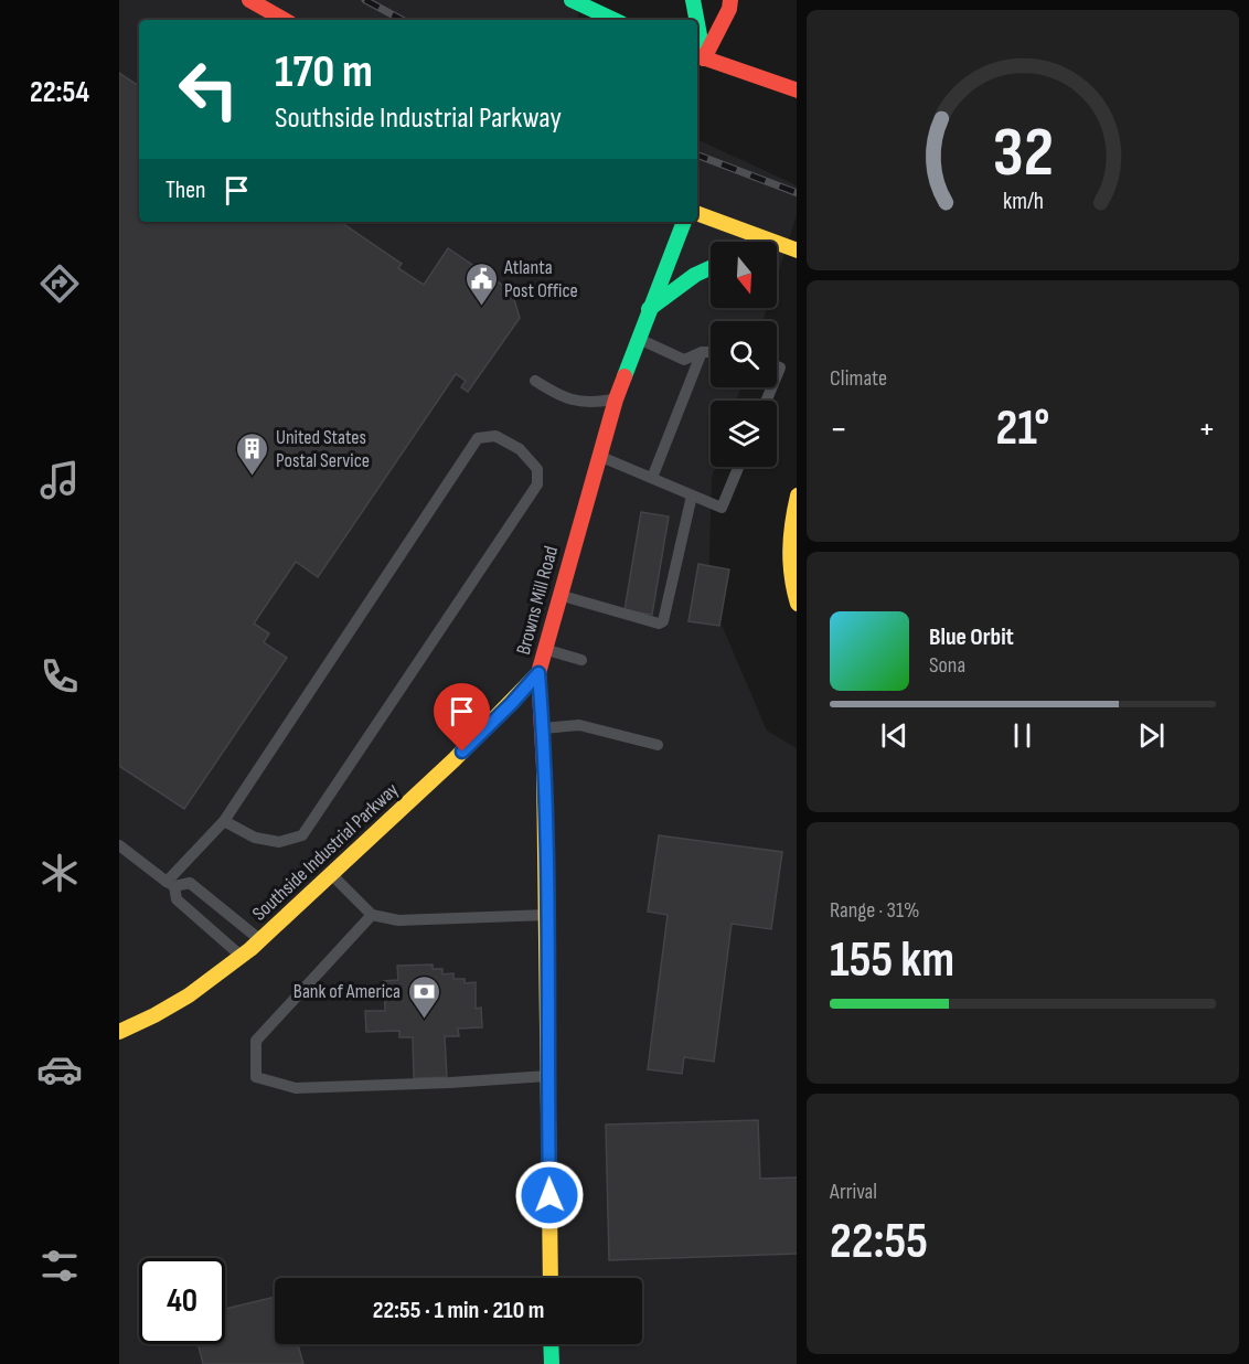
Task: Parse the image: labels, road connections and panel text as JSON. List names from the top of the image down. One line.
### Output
{"streets":{"main road":["Browns Mill Road","Southside Industrial Parkway"]},"crossings":[["Browns Mill Road","Southside Industrial Parkway"]],"places":{"public building":["Atlanta Post Office"],"building":["United States Postal Service"],"bank":["Bank of America"]},"north":"bottom","page":{"tabs":"22:54","turn":["170 m","Southside Industrial Parkway"],"then":"Then","tile":["Climate",["Range · 31%","155 km"],["Arrival","22:55"]],"heat":["−","21°","+"],"song":["Blue Orbit","Sona"],"limit":"40","trip":"22:55 · 1 min · 210 m","gauge":["32","km/h"]}}
